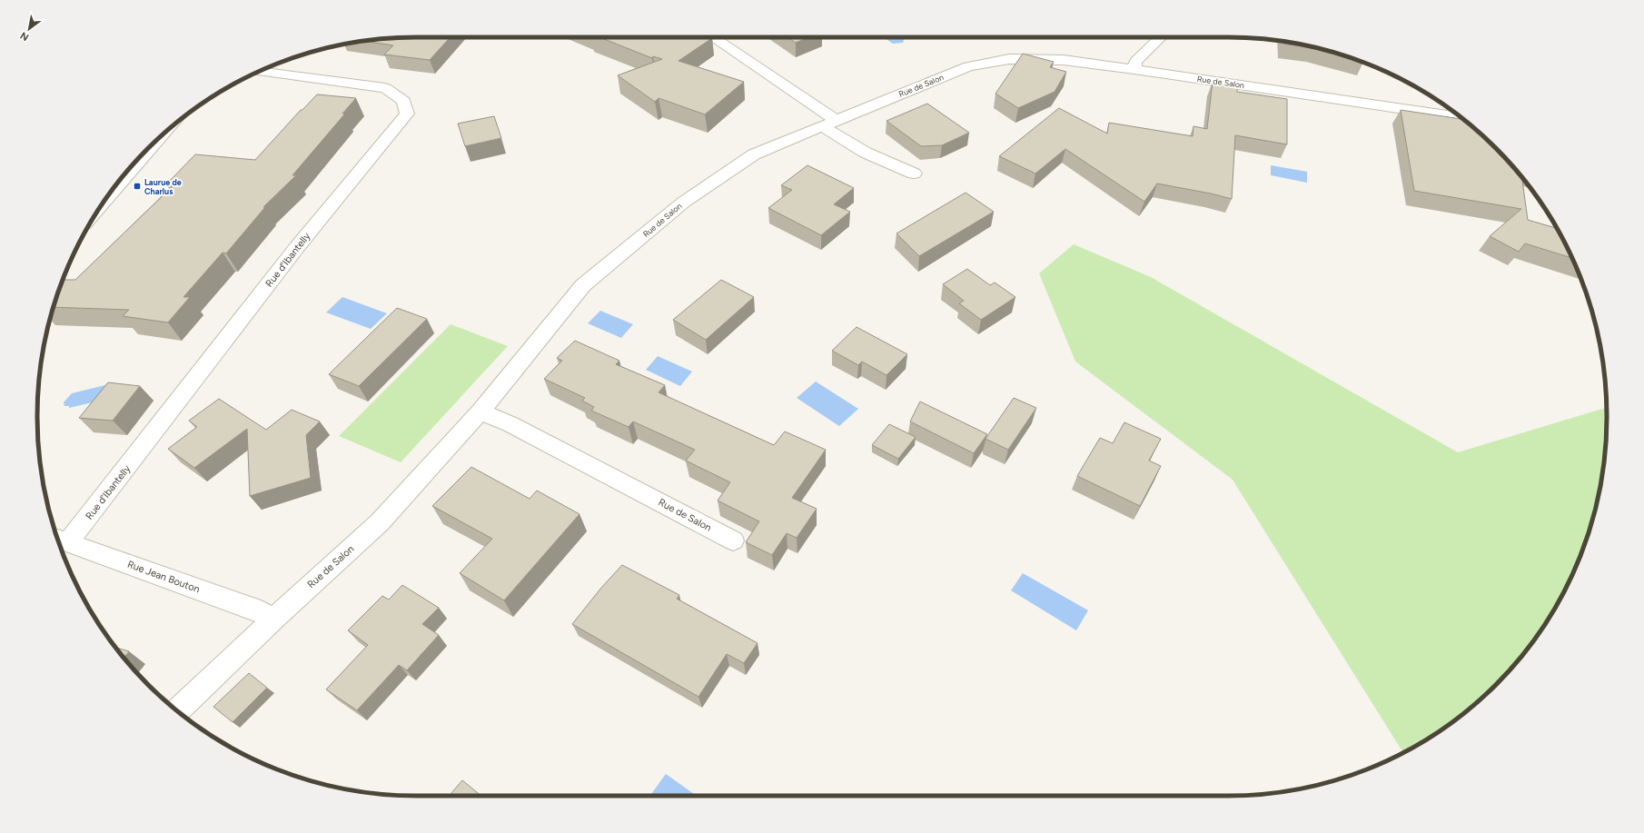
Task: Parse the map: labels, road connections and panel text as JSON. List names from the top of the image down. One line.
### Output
{"streets":{"street":["Rue de Salon","Rue d'Ibantelly","Rue Jean Bouton"]},"crossings":[["Rue de Salon","Rue Jean Bouton"],["Rue d'Ibantelly","Rue Jean Bouton"]],"places":{"transit":["Laurue de Charlus"]},"north":"bottom left"}
